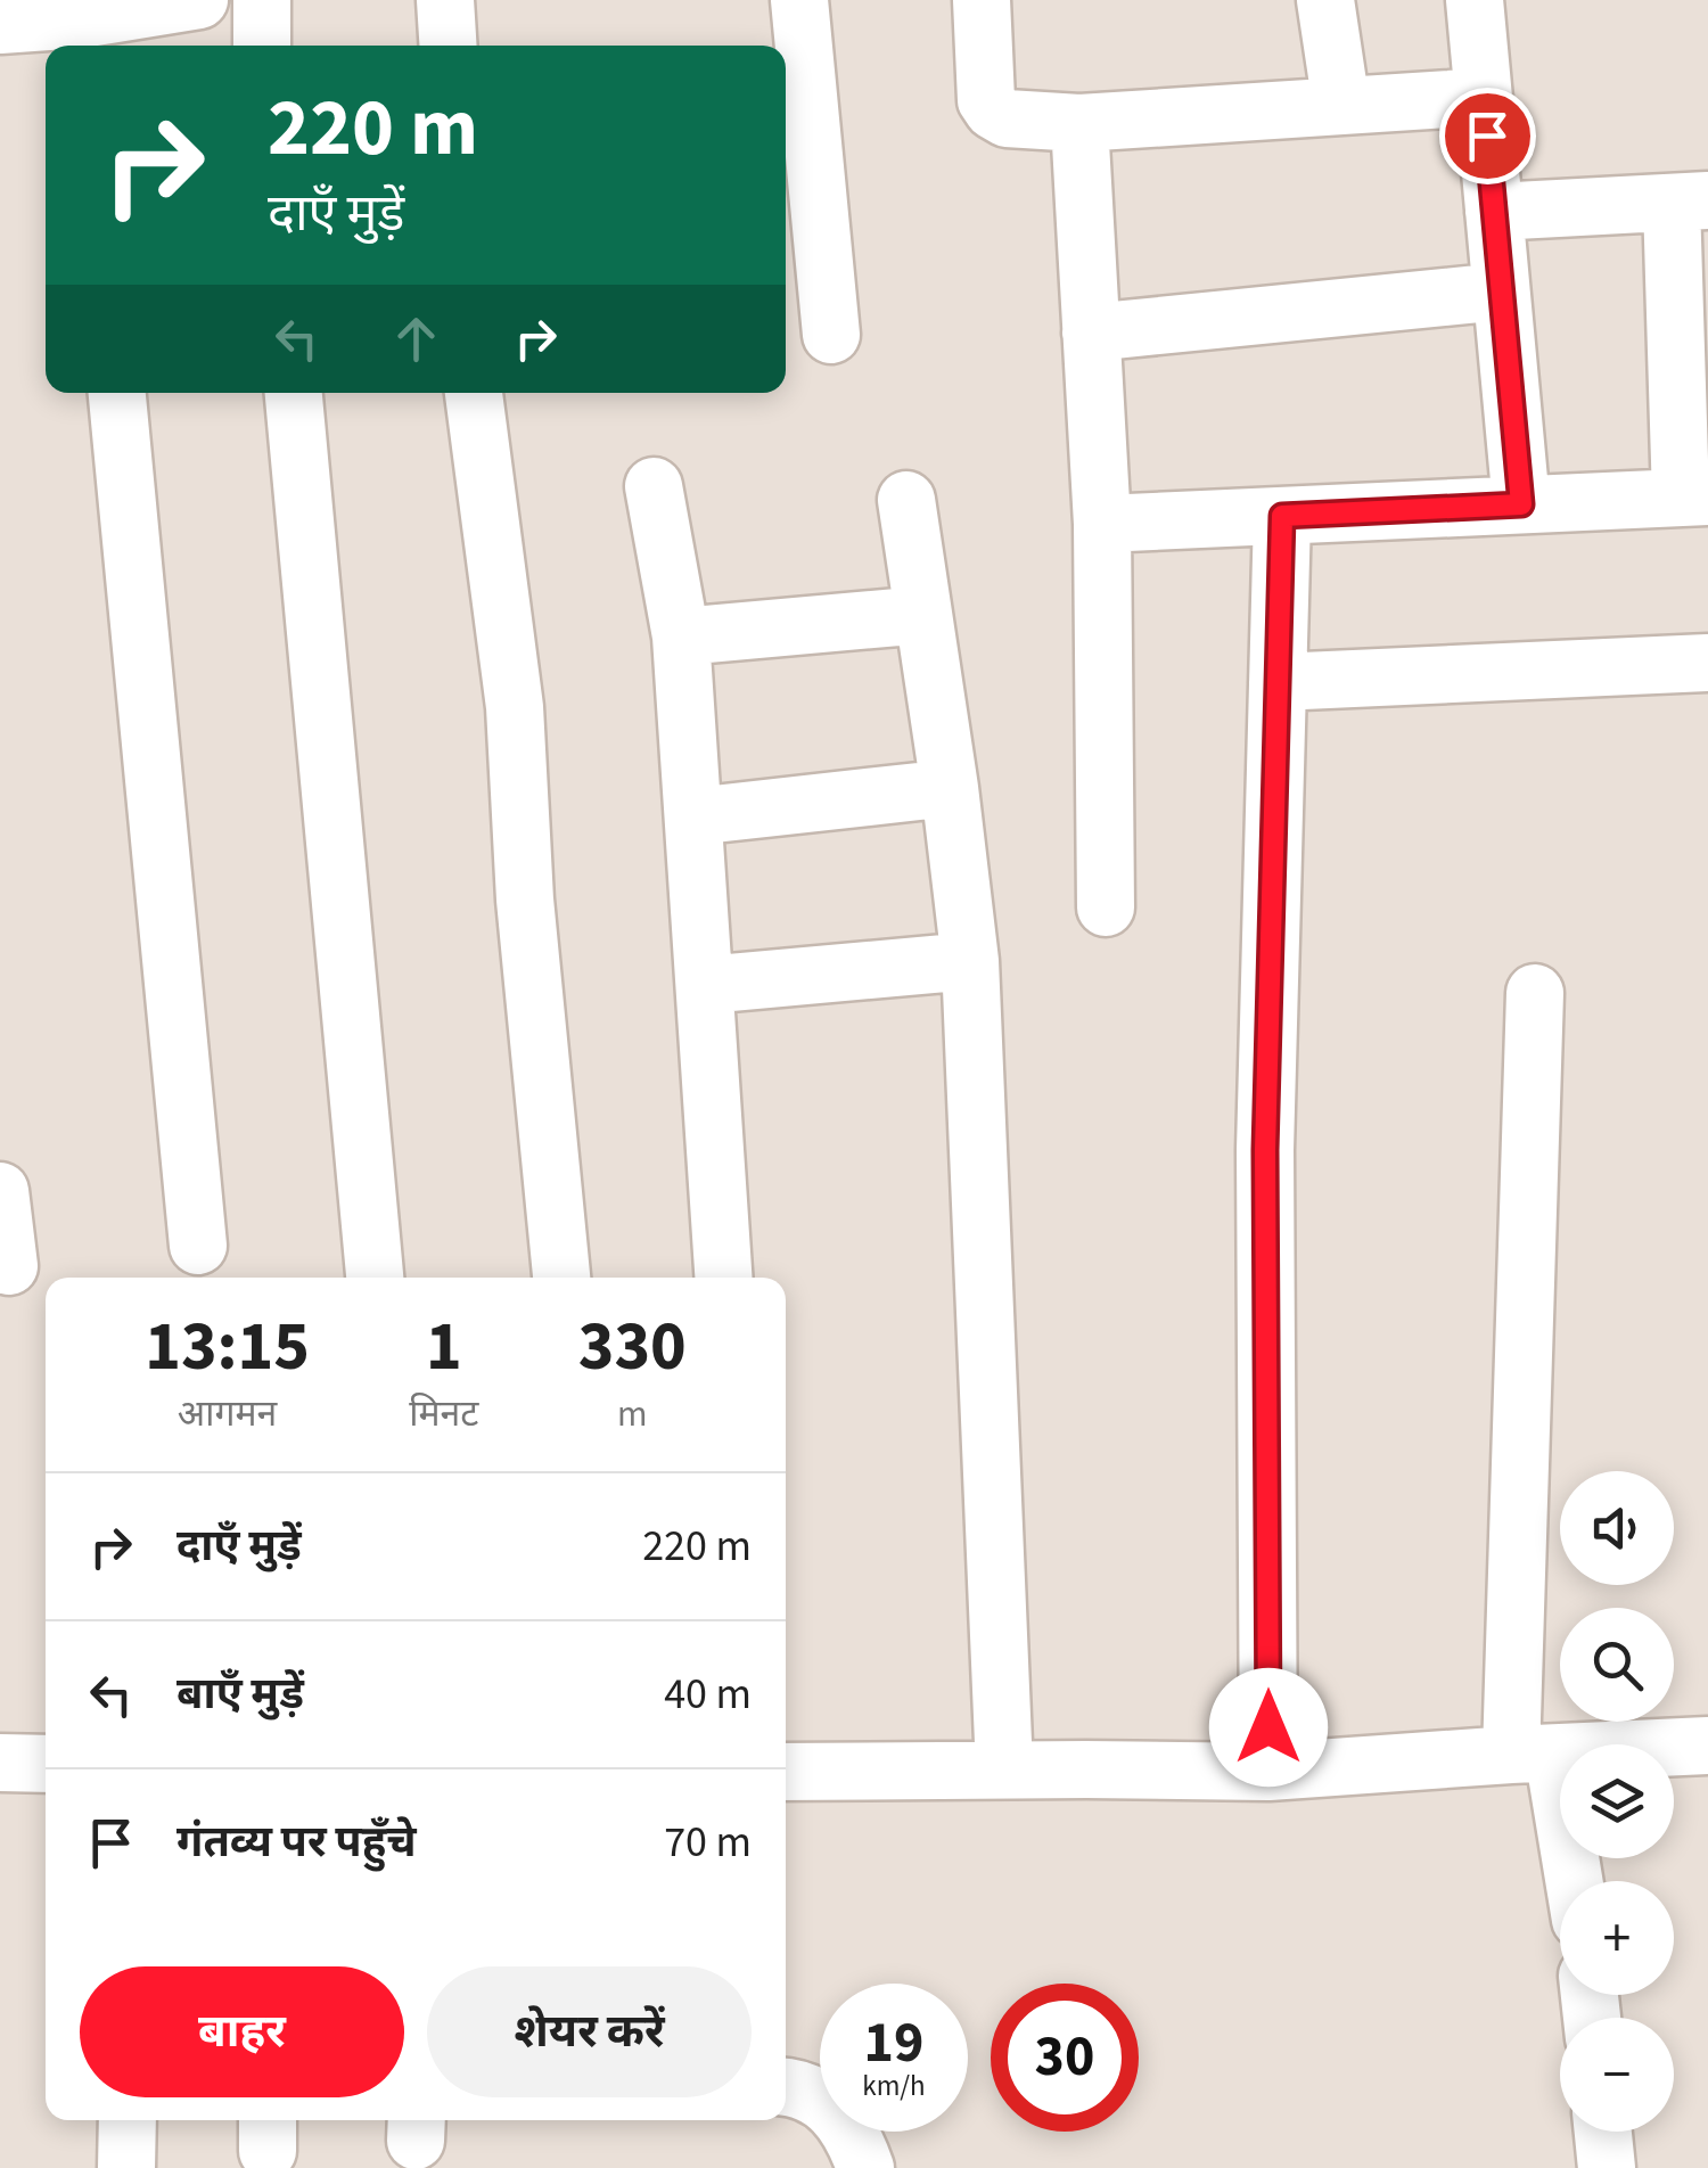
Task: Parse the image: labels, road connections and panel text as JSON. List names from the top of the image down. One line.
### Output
{"page":{"turn":["220 m","दाएँ मुड़ें"],"eta":["13:15","आगमन","1","मिनट","330","m"],"map_buttons":["+","−"],"list":[{"name":"दाएँ मुड़ें","value":"220 m"},{"name":"बाएँ मुड़ें","value":"40 m"},{"name":"गंतव्य पर पहुँचे","value":"70 m"}],"buttons":["बाहर","शेयर करें"],"speed":"19 km/h","limit":"30"}}
